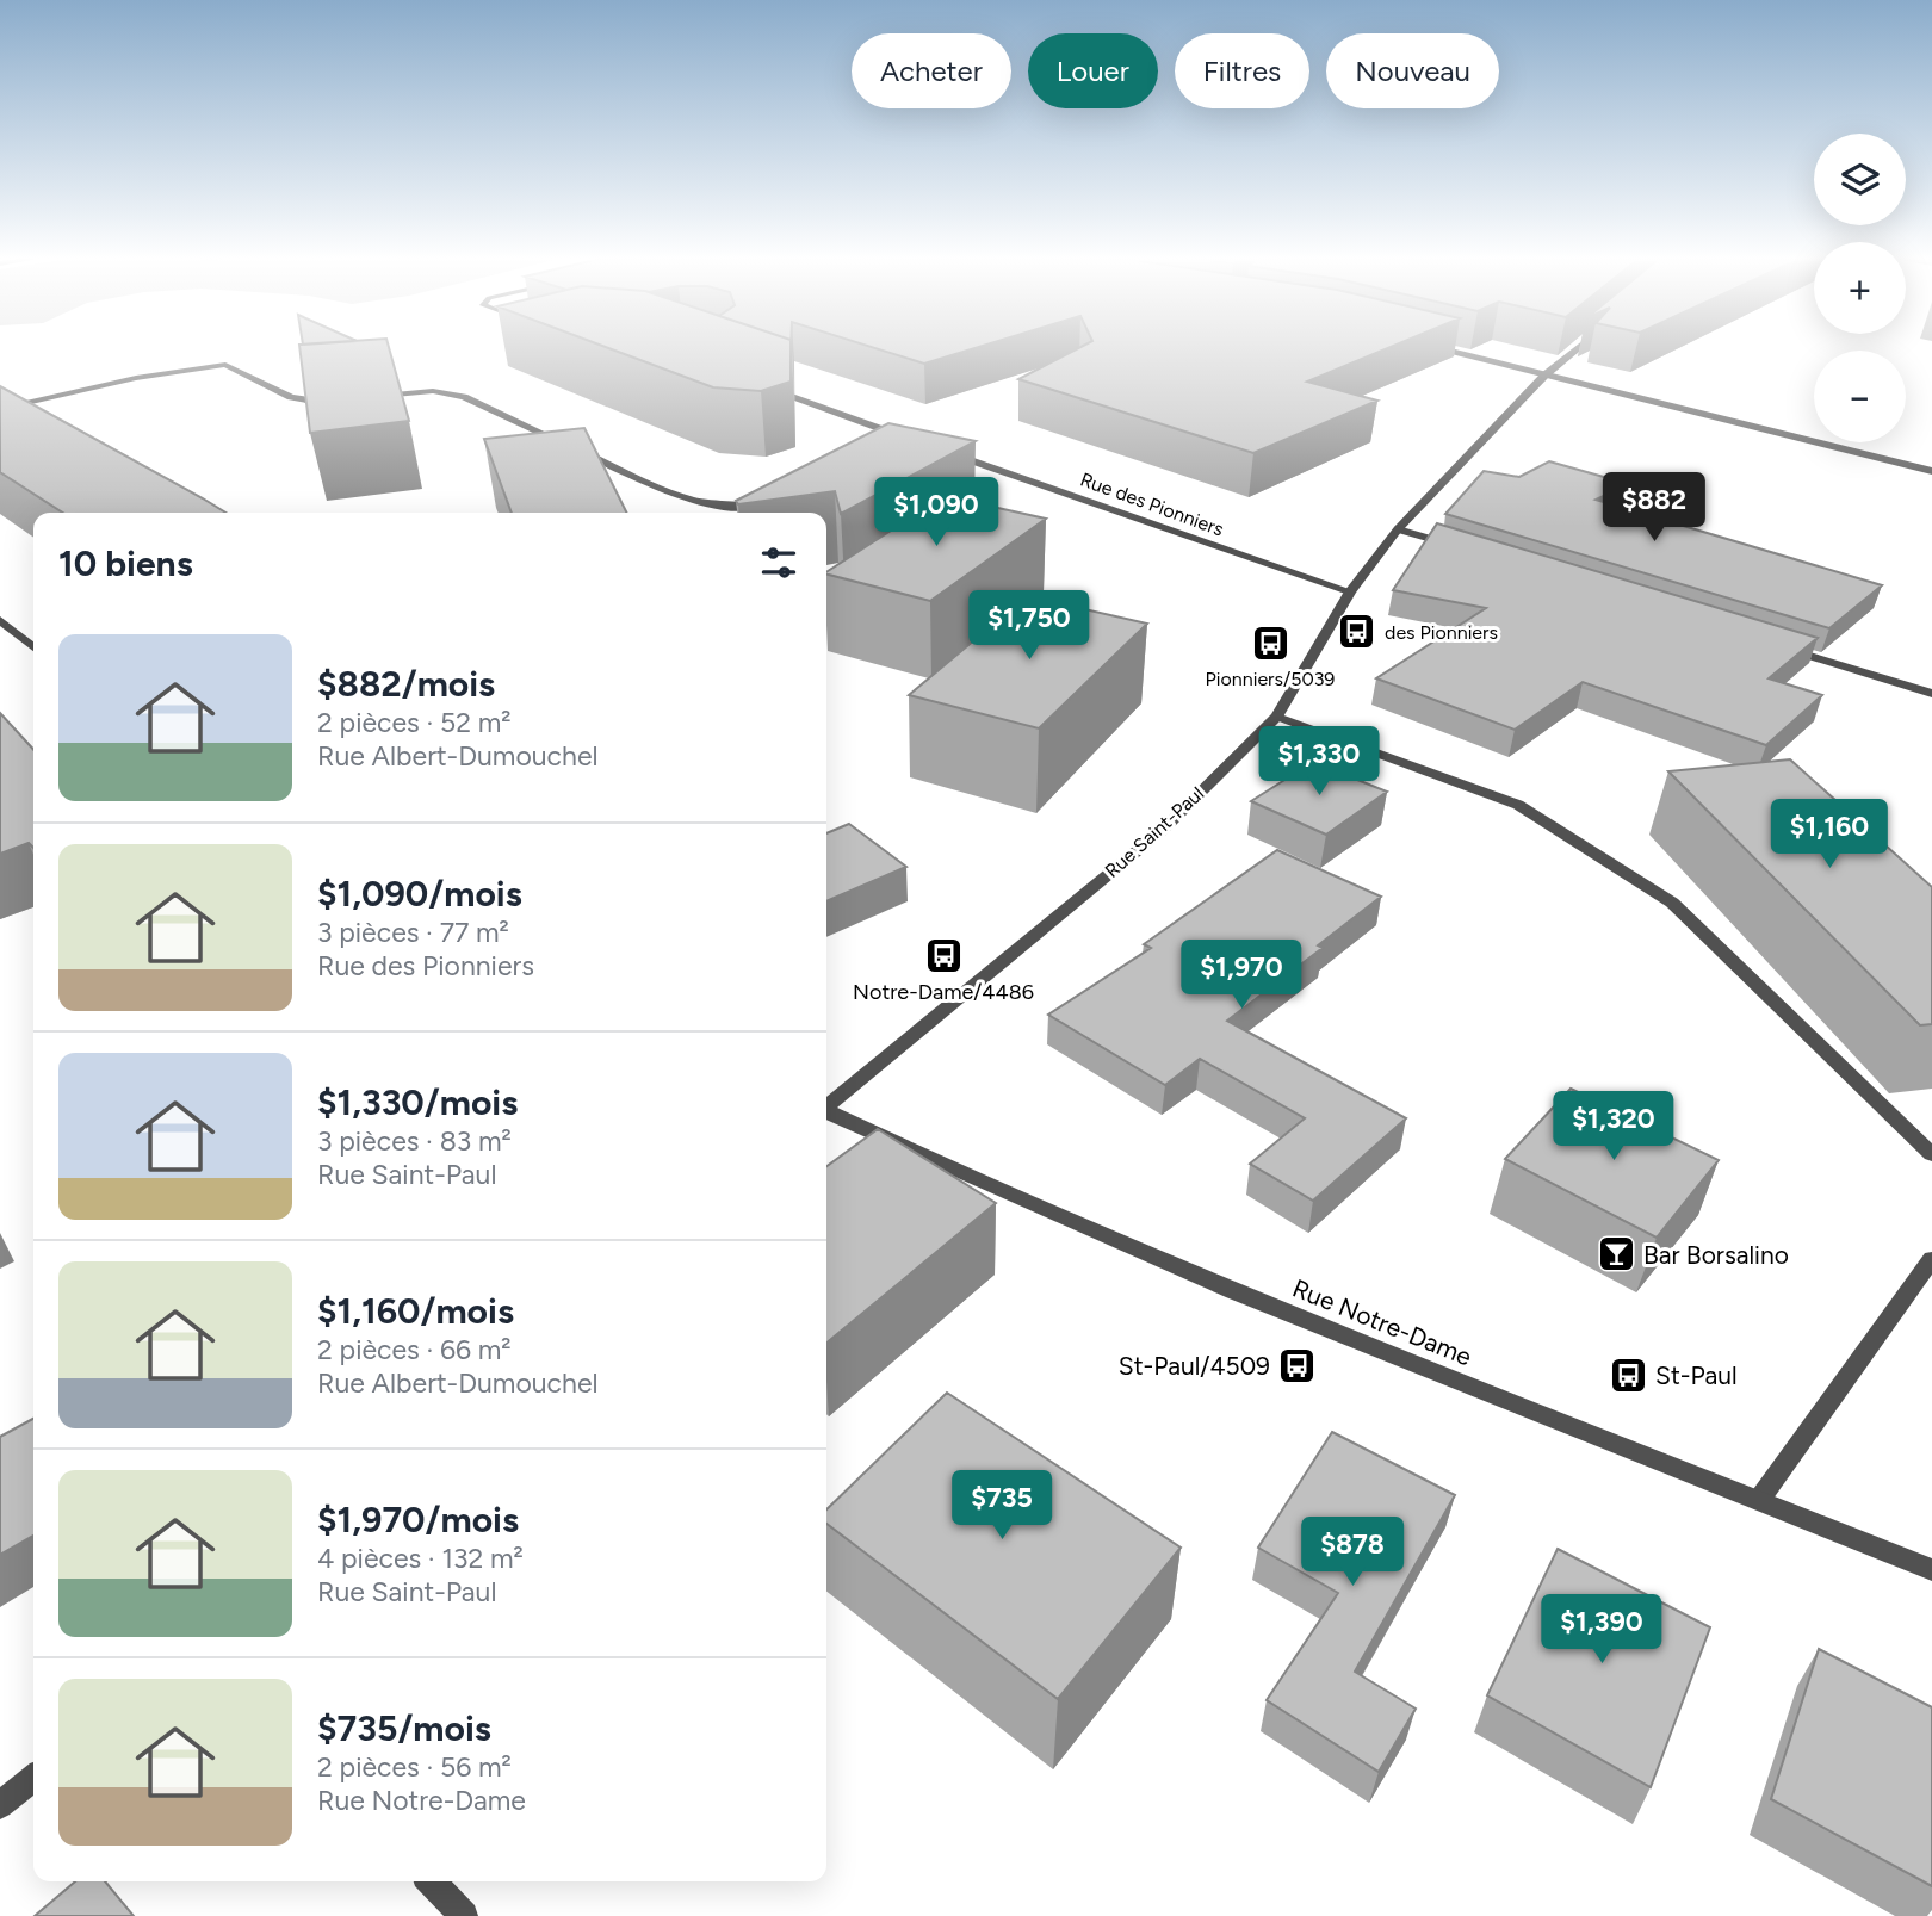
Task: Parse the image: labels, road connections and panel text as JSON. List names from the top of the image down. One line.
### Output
{"streets":{"street":["Rue des Pionniers","Rue Saint-Paul","Rue Notre-Dame"]},"crossings":[["Rue des Pionniers","Rue Saint-Paul"]],"places":{"bus stop":["des Pionniers","Pionniers/5039","Notre-Dame/4486","St-Paul/4509","St-Paul"],"bar":["Bar Borsalino"]},"page":{"chip":["Acheter","Louer","Filtres","Nouveau"],"map_buttons":["+","−"],"price":["$882","$1,090","$1,750","$1,330","$1,160","$1,970","$1,320","$735","$878","$1,390"],"heading":"10 biens","list":[{"name":"$882/mois","note":"2 pièces · 52 m² · Rue Albert-Dumouchel"},{"name":"$1,090/mois","note":"3 pièces · 77 m² · Rue des Pionniers"},{"name":"$1,330/mois","note":"3 pièces · 83 m² · Rue Saint-Paul"},{"name":"$1,160/mois","note":"2 pièces · 66 m² · Rue Albert-Dumouchel"},{"name":"$1,970/mois","note":"4 pièces · 132 m² · Rue Saint-Paul"},{"name":"$735/mois","note":"2 pièces · 56 m² · Rue Notre-Dame"}]}}
